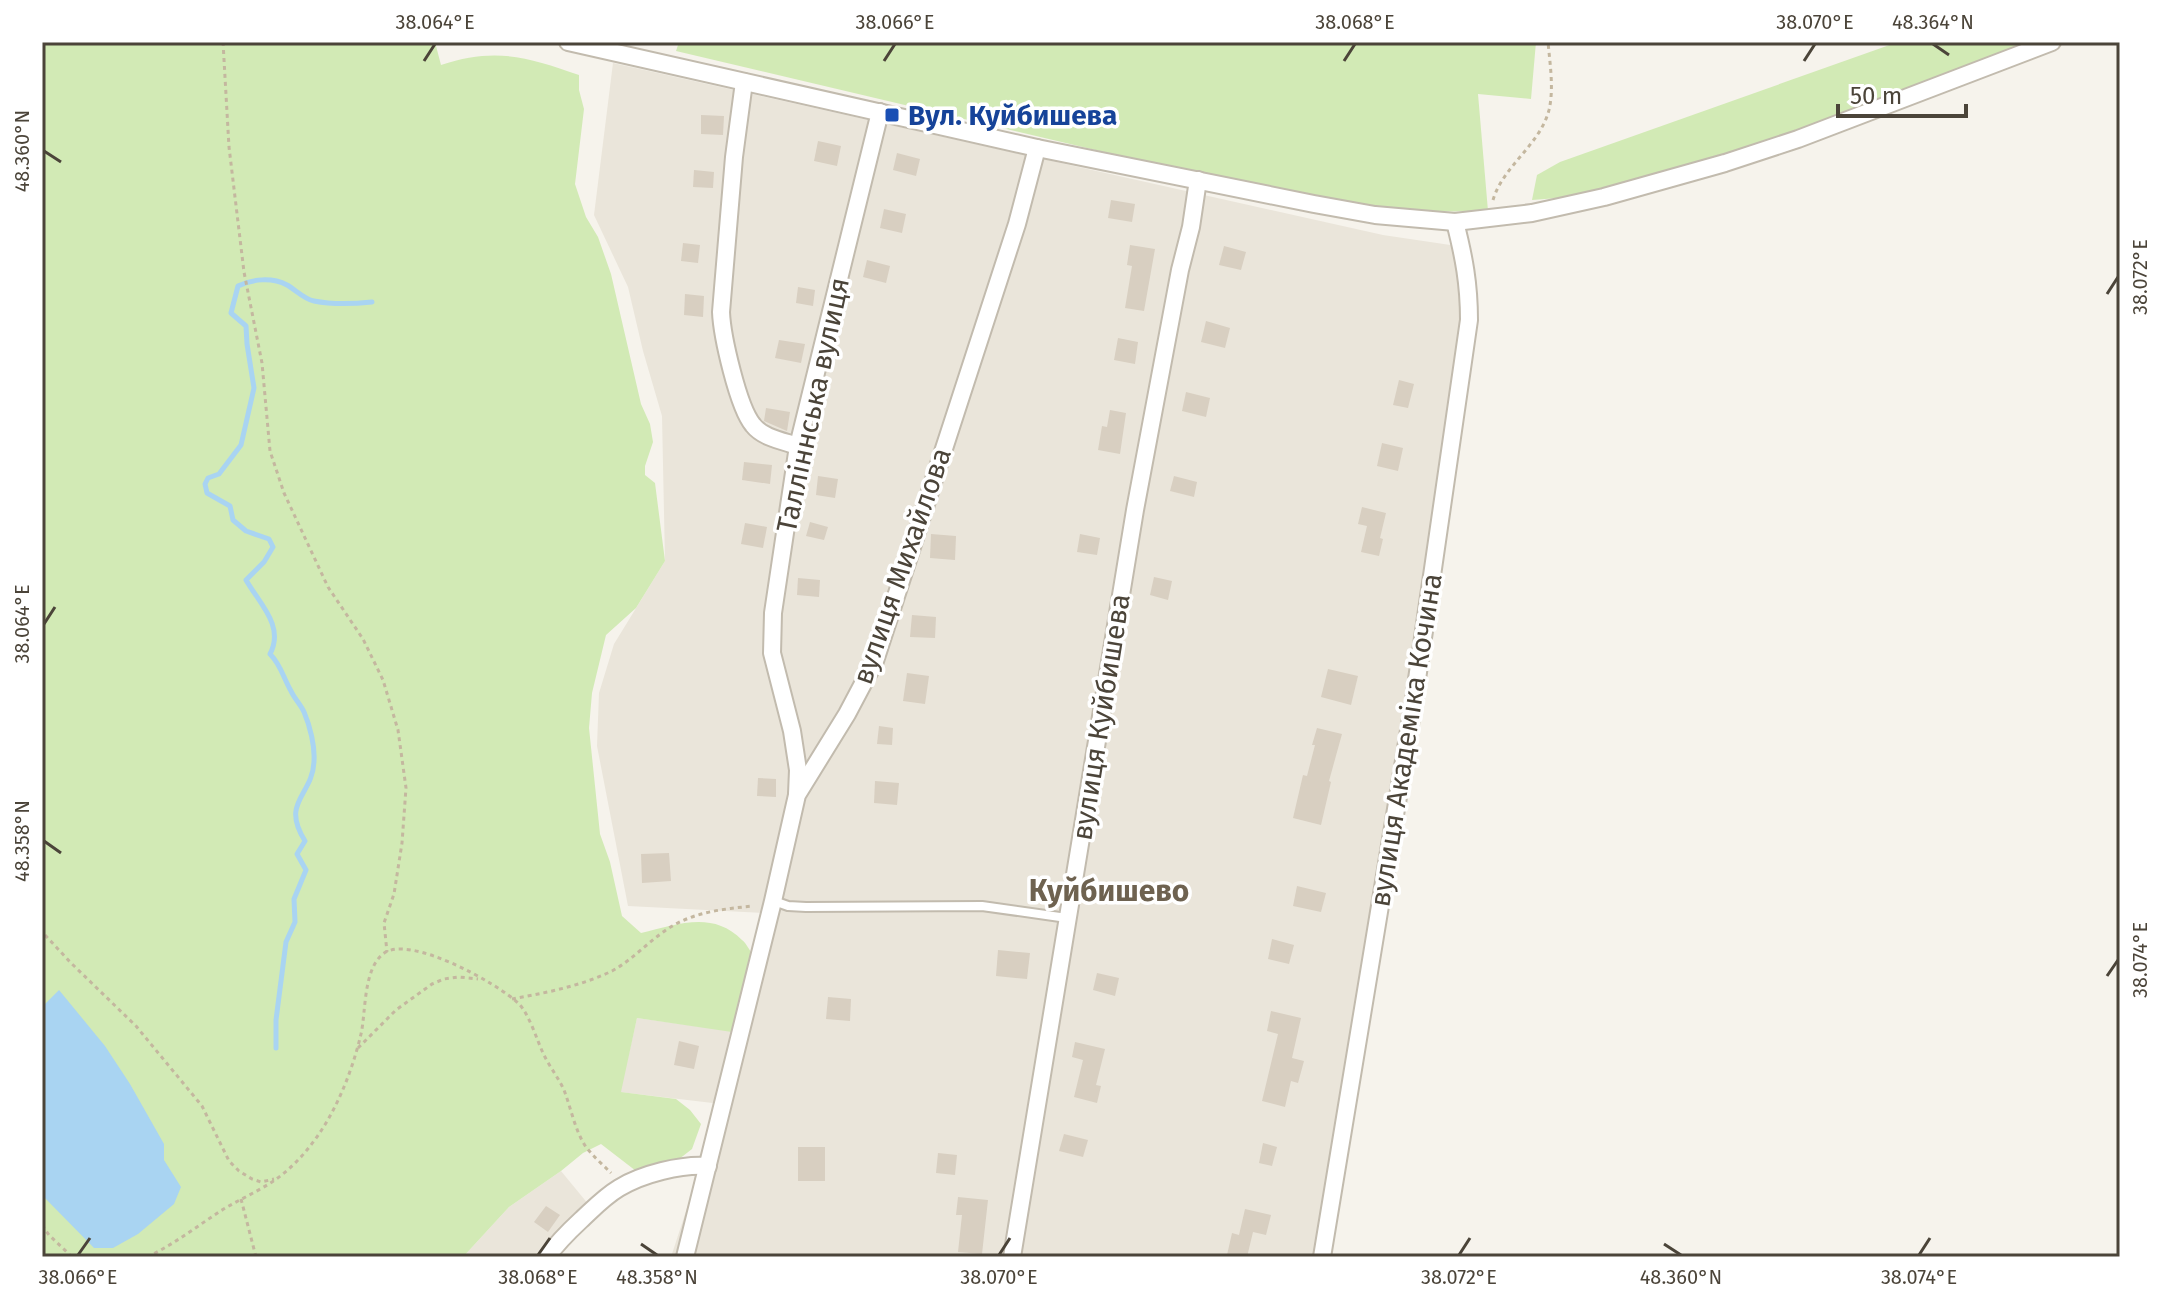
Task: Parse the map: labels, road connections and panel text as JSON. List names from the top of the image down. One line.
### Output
{"streets":{"street":["Талліннська вулиця","вулиця Михайлова","вулиця Куйбишева","вулиця Академіка Кочина"]},"crossings":[["Талліннська вулиця","вулиця Михайлова"]],"districts":["Куйбишево"],"places":{"transit":["Вул. Куйбишева"]},"scale_bar":"50 m","coordinates":["38.064°E","38.066°E","38.068°E","38.070°E","48.364°N","48.360°N","38.072°E","48.358°N","38.074°E"]}
